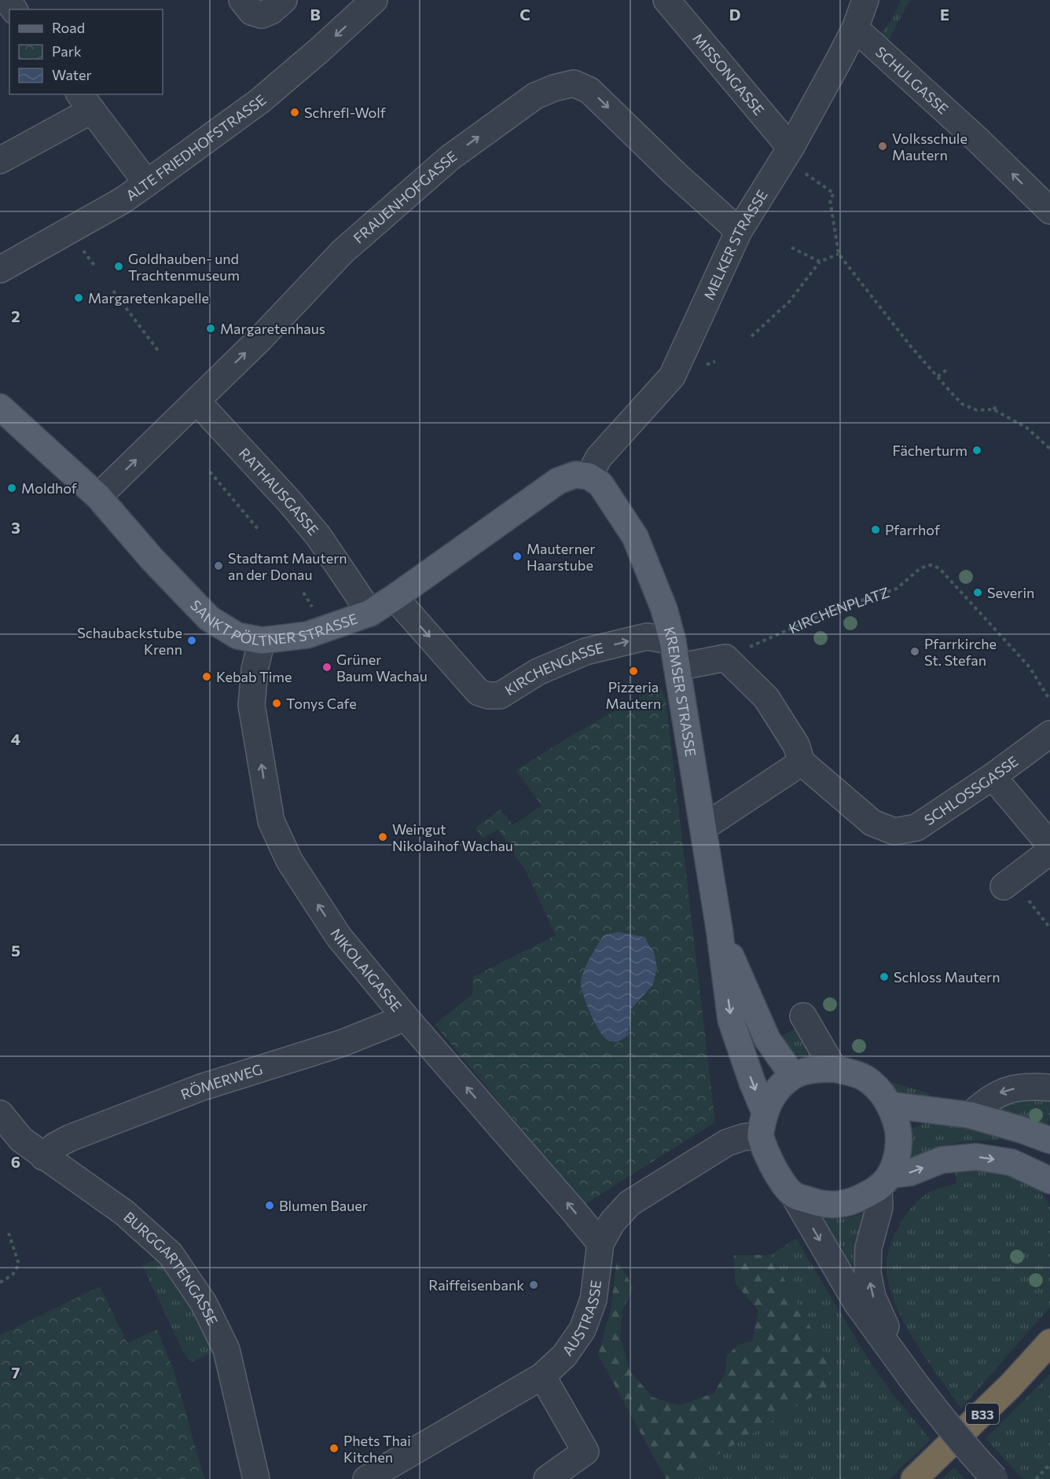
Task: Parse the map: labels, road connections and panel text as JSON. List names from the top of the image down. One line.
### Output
{"streets":{"highway":["B33"],"main road":["SANKT PÖLTNER STRASSE","KREMSER STRASSE"],"street":["MISSONGASSE","SCHULGASSE","ALTE FRIEDHOFSTRASSE","FRAUENHOFGASSE","MELKER STRASSE","RATHAUSGASSE","KIRCHENGASSE","SCHLOSSGASSE","NIKOLAIGASSE","RÖMERWEG","BURGGARTENGASSE","AUSTRASSE"],"path":["KIRCHENPLATZ"]},"crossings":[["MISSONGASSE","MELKER STRASSE"],["SCHULGASSE","MELKER STRASSE"],["FRAUENHOFGASSE","MELKER STRASSE"],["FRAUENHOFGASSE","RATHAUSGASSE"],["FRAUENHOFGASSE","SANKT PÖLTNER STRASSE"],["MELKER STRASSE","SANKT PÖLTNER STRASSE"],["MELKER STRASSE","KREMSER STRASSE"],["RATHAUSGASSE","SANKT PÖLTNER STRASSE"],["SANKT PÖLTNER STRASSE","KIRCHENGASSE"],["SANKT PÖLTNER STRASSE","KREMSER STRASSE"],["SANKT PÖLTNER STRASSE","NIKOLAIGASSE"],["KIRCHENGASSE","KREMSER STRASSE"],["KREMSER STRASSE","AUSTRASSE"],["NIKOLAIGASSE","RÖMERWEG"],["NIKOLAIGASSE","AUSTRASSE"],["RÖMERWEG","BURGGARTENGASSE"]],"one_way":["SCHULGASSE","ALTE FRIEDHOFSTRASSE","FRAUENHOFGASSE","KIRCHENGASSE","NIKOLAIGASSE"],"places":["Schrefl-Wolf","Volksschule Mautern","Goldhauben- und Trachtenmuseum","Margaretenkapelle","Margaretenhaus","Fächerturm","Moldhof","Pfarrhof","Mauterner Haarstube","Stadtamt Mautern an der Donau","Severin","Schaubackstube Krenn","Pfarrkirche St. Stefan","Grüner Baum Wachau","Pizzeria Mautern","Kebab Time","Tonys Cafe","Weingut Nikolaihof Wachau","Schloss Mautern","Blumen Bauer","Raiffeisenbank","Phets Thai Kitchen"],"legend":["Road","Park","Water"],"grid":{"columns":["B","C","D","E"],"rows":["2","3","4","5","6","7"]}}
